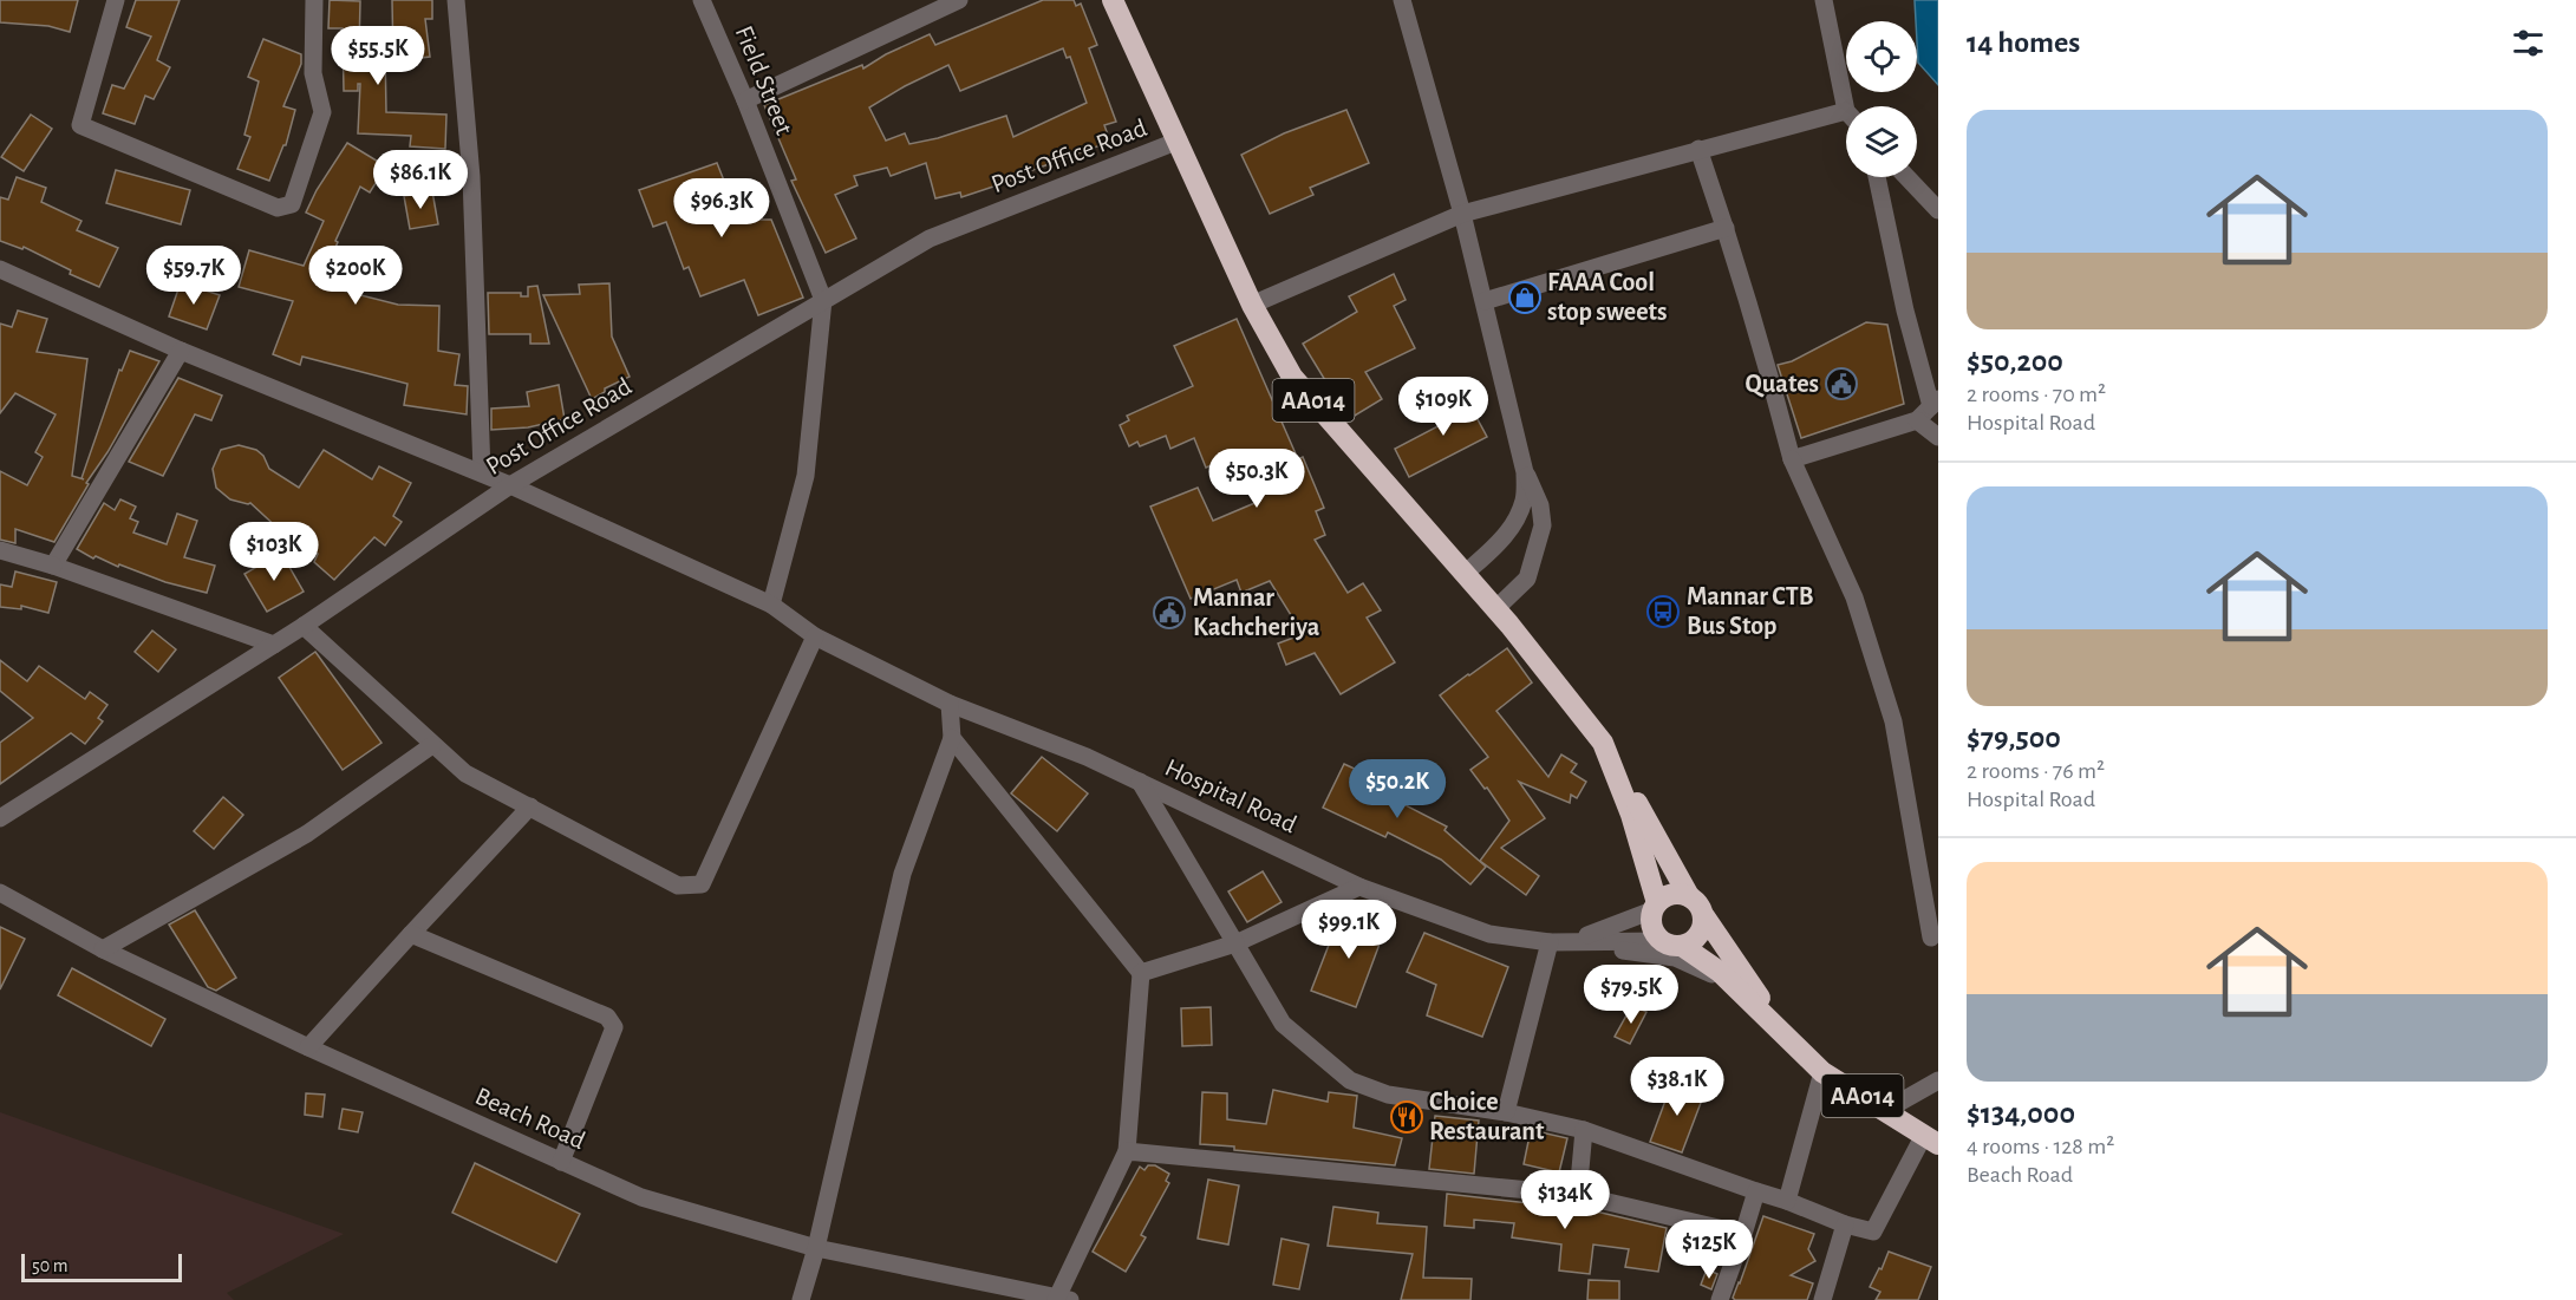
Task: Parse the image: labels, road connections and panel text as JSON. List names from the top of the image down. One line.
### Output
{"streets":{"highway":["AA014"],"street":["Field Street","Post Office Road","Hospital Road","Beach Road"]},"crossings":[["Field Street","Post Office Road"],["Post Office Road","AA014"],["Post Office Road","Hospital Road"],["AA014","Hospital Road"]],"places":{"shop":["FAAA Cool stop sweets"],"public building":["Quates","Mannar Kachcheriya"],"bus stop":["Mannar CTB Bus Stop"],"restaurant":["Choice Restaurant"]},"scale_bar":"50 m","page":{"heading":"14 homes","price":["$55.5K","$86.1K","$96.3K","$59.7K","$200K","$109K","$50.3K","$103K","$50.2K","$99.1K","$79.5K","$38.1K","$134K","$125K"],"list":[{"name":"$50,200","note":"2 rooms · 70 m² · Hospital Road"},{"name":"$79,500","note":"2 rooms · 76 m² · Hospital Road"},{"name":"$134,000","note":"4 rooms · 128 m² · Beach Road"}],"scale":"50 m"}}
